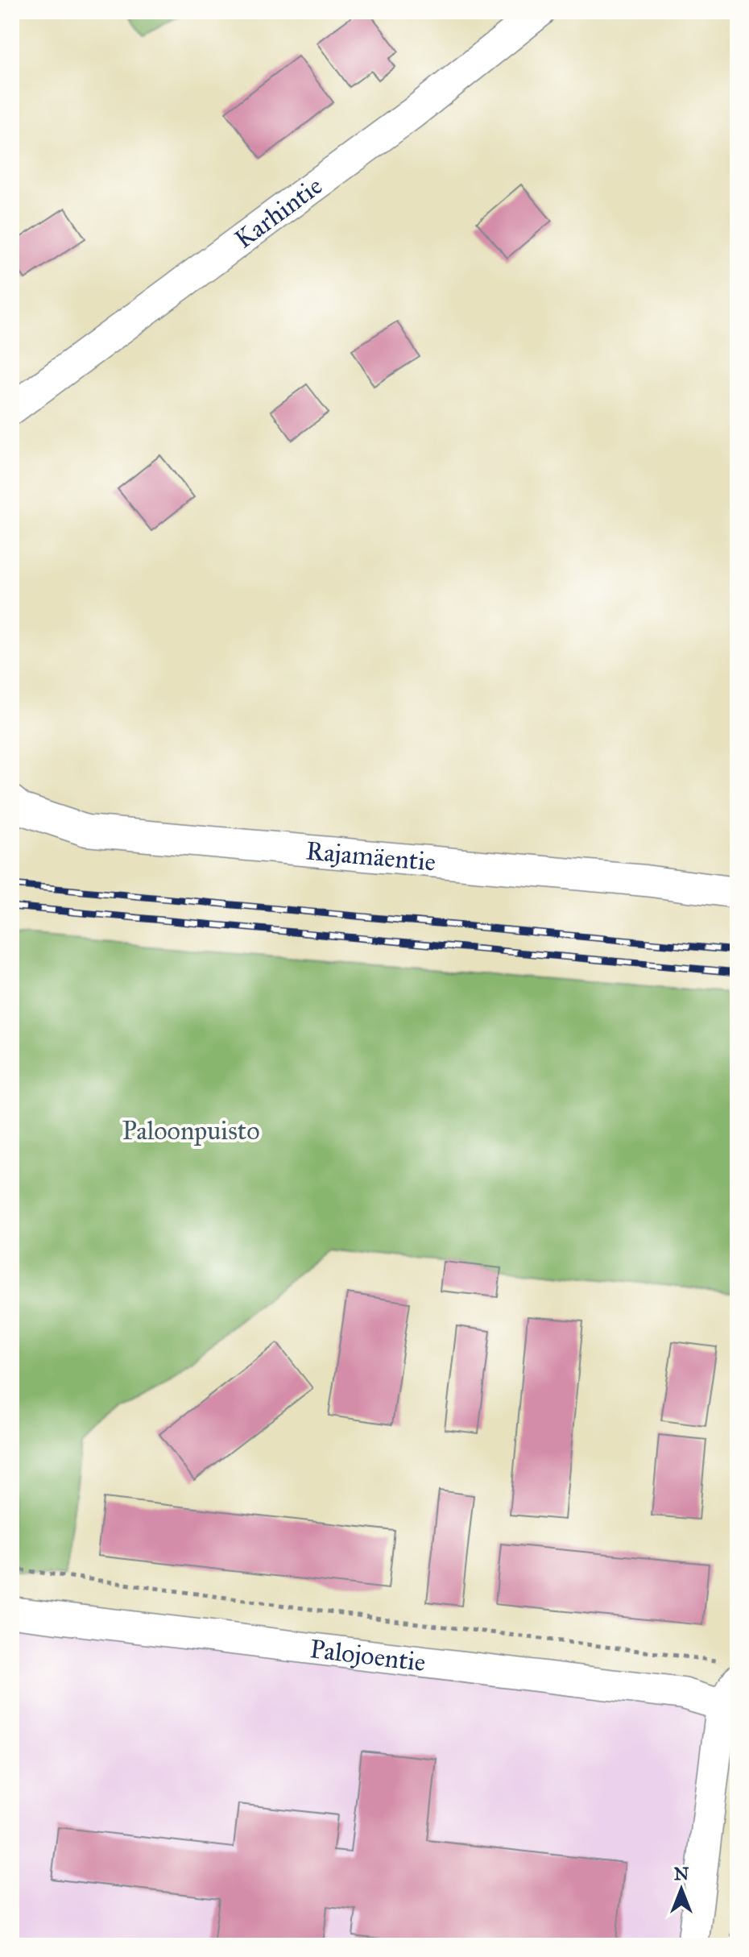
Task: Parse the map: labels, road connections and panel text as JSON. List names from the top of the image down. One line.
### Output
{"streets":{"street":["Karhintie","Rajamäentie","Palojoentie"]},"parks":["Paloonpuisto"],"north":"top"}
